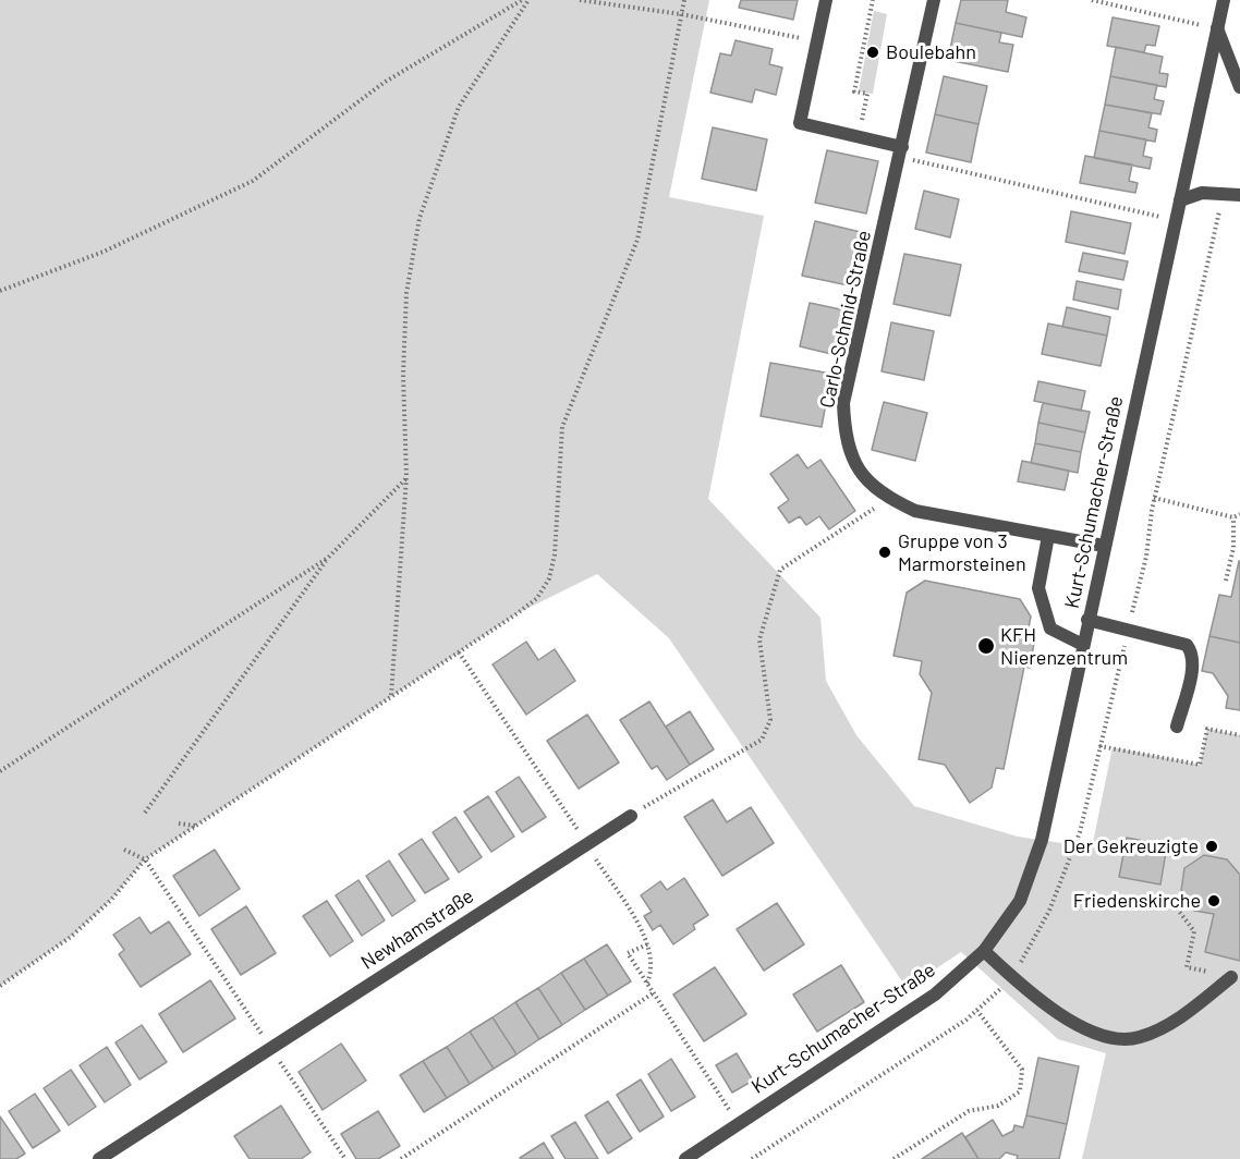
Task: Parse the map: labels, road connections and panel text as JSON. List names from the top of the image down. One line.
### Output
{"streets":{"street":["Carlo-Schmid-Straße","Kurt-Schumacher-Straße","Newhamstraße"]},"crossings":[["Carlo-Schmid-Straße","Kurt-Schumacher-Straße"]],"places":["Boulebahn","Gruppe von 3 Marmorsteinen","KFH Nierenzentrum","Der Gekreuzigte","Friedenskirche"]}
